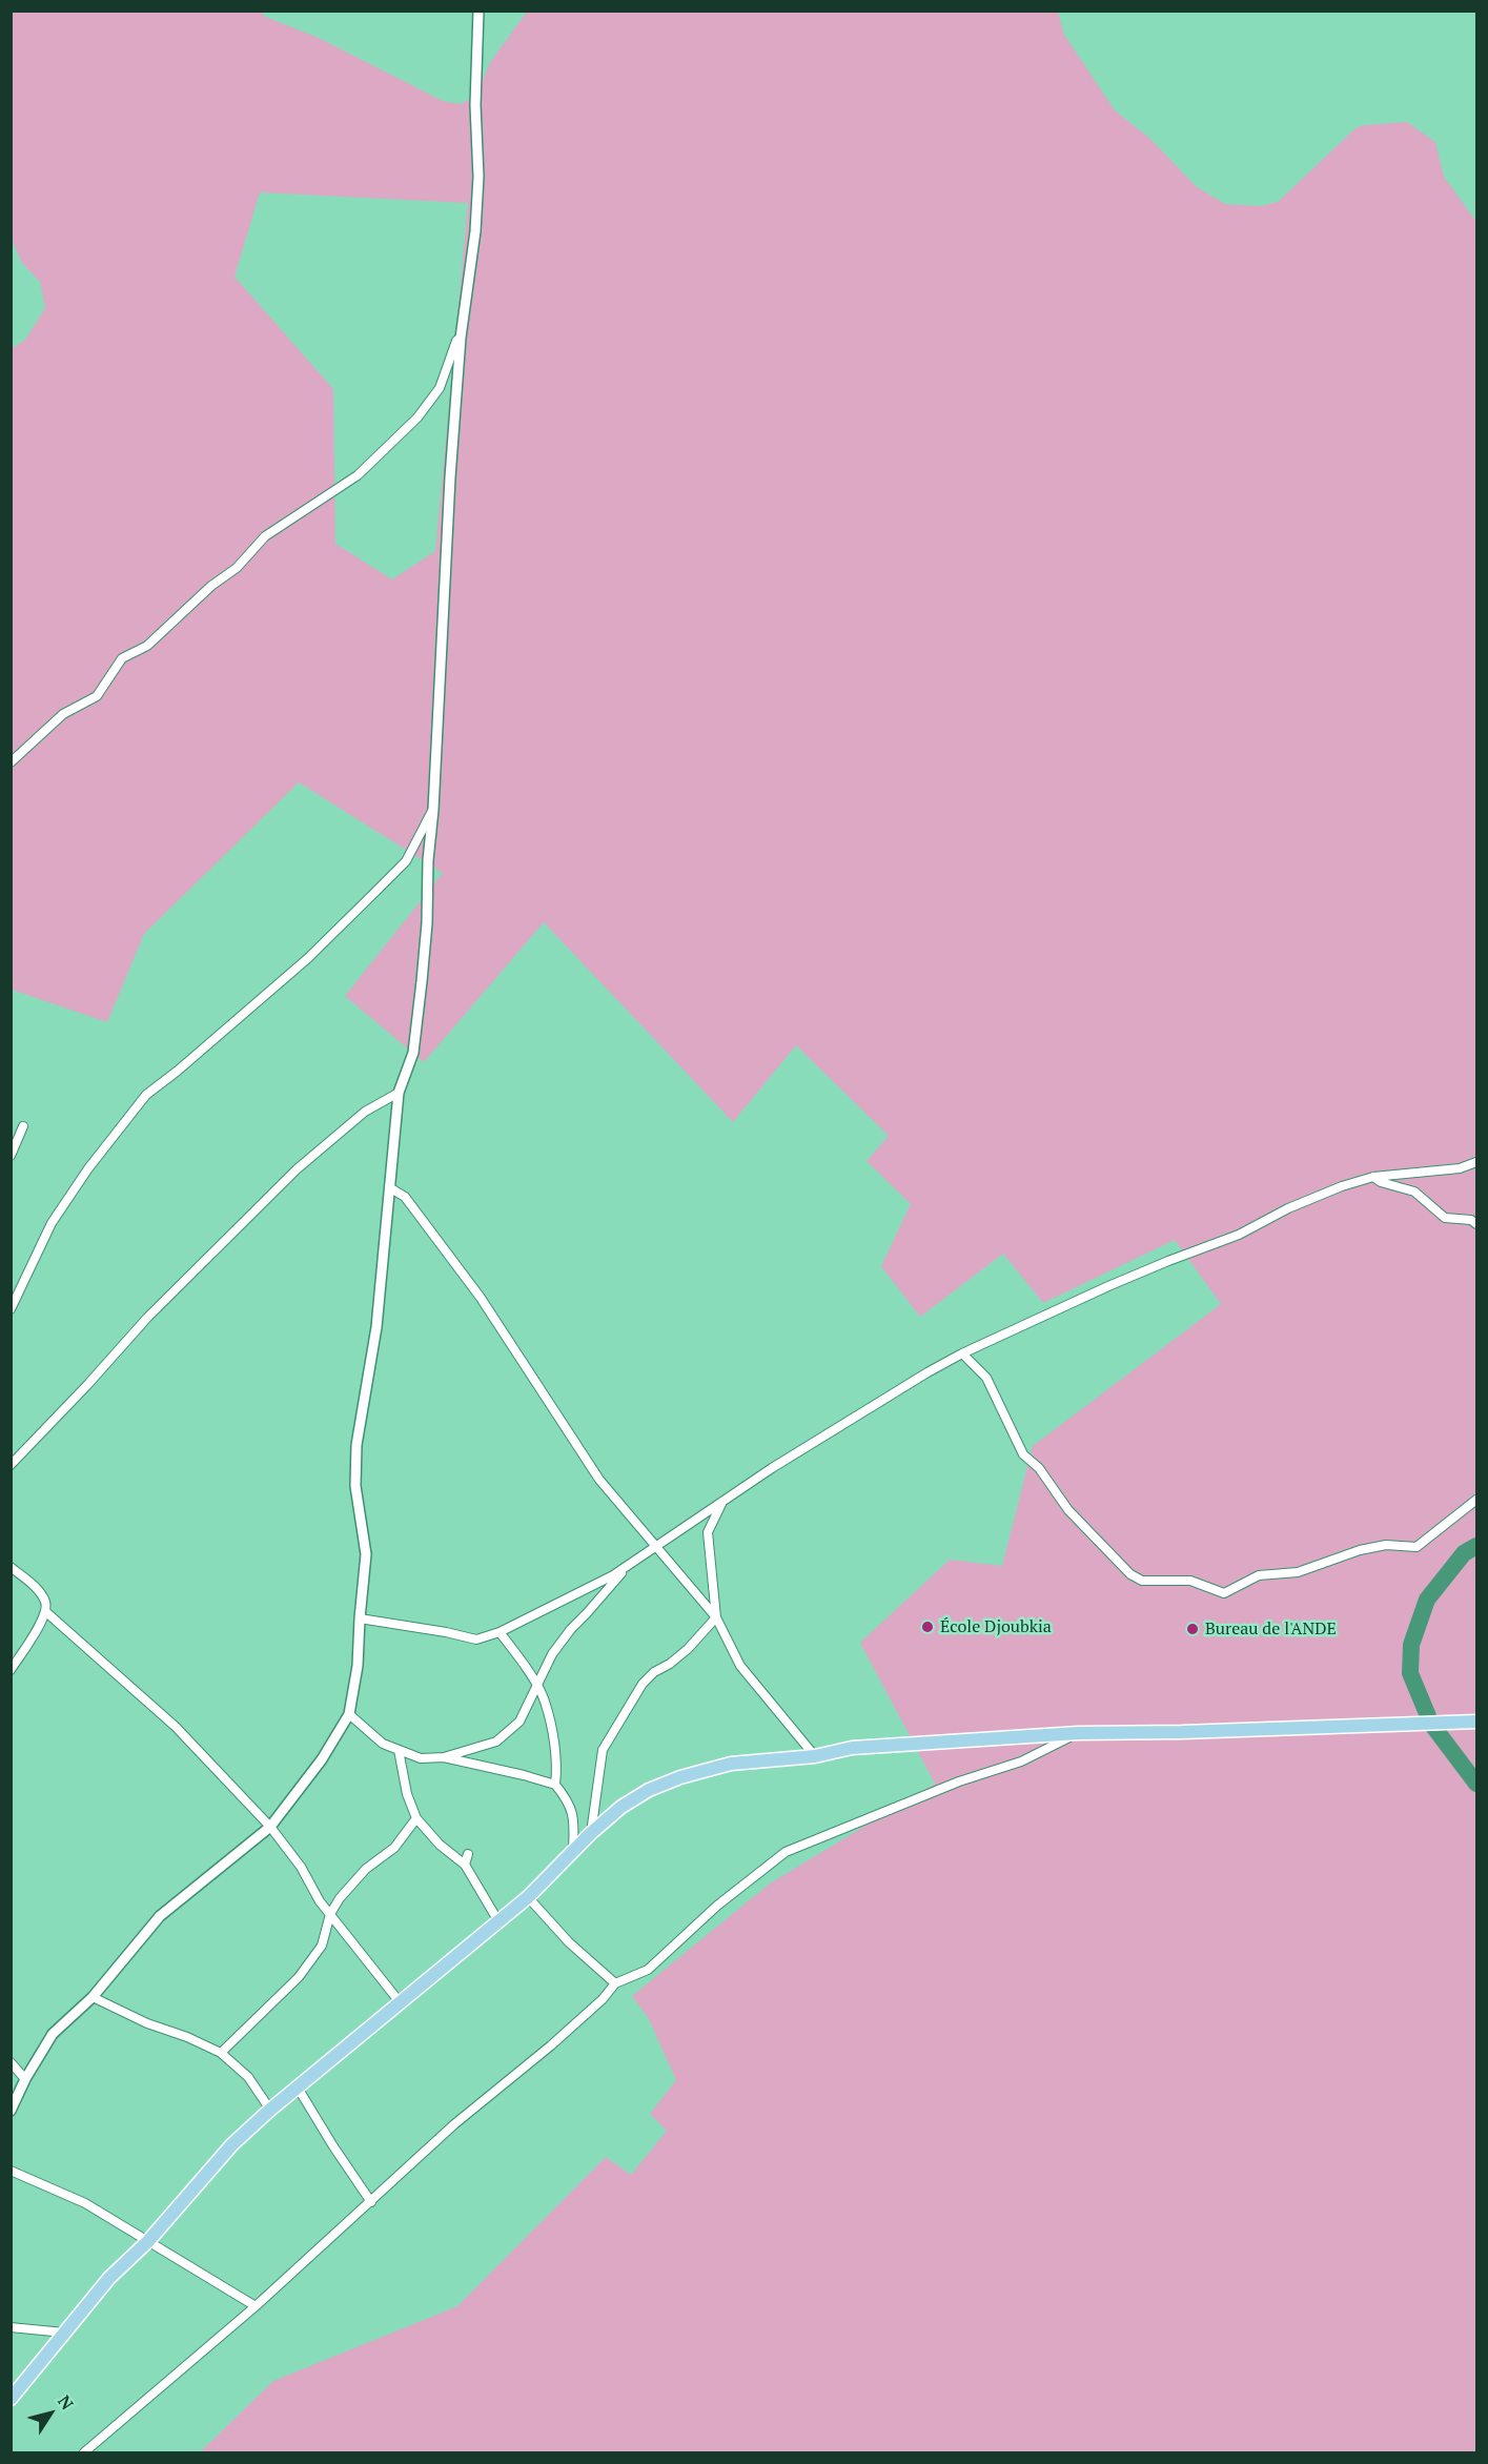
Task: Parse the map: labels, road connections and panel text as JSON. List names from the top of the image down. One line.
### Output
{"places":["École Djoubkia","Bureau de l'ANDE"],"north":"top right"}
